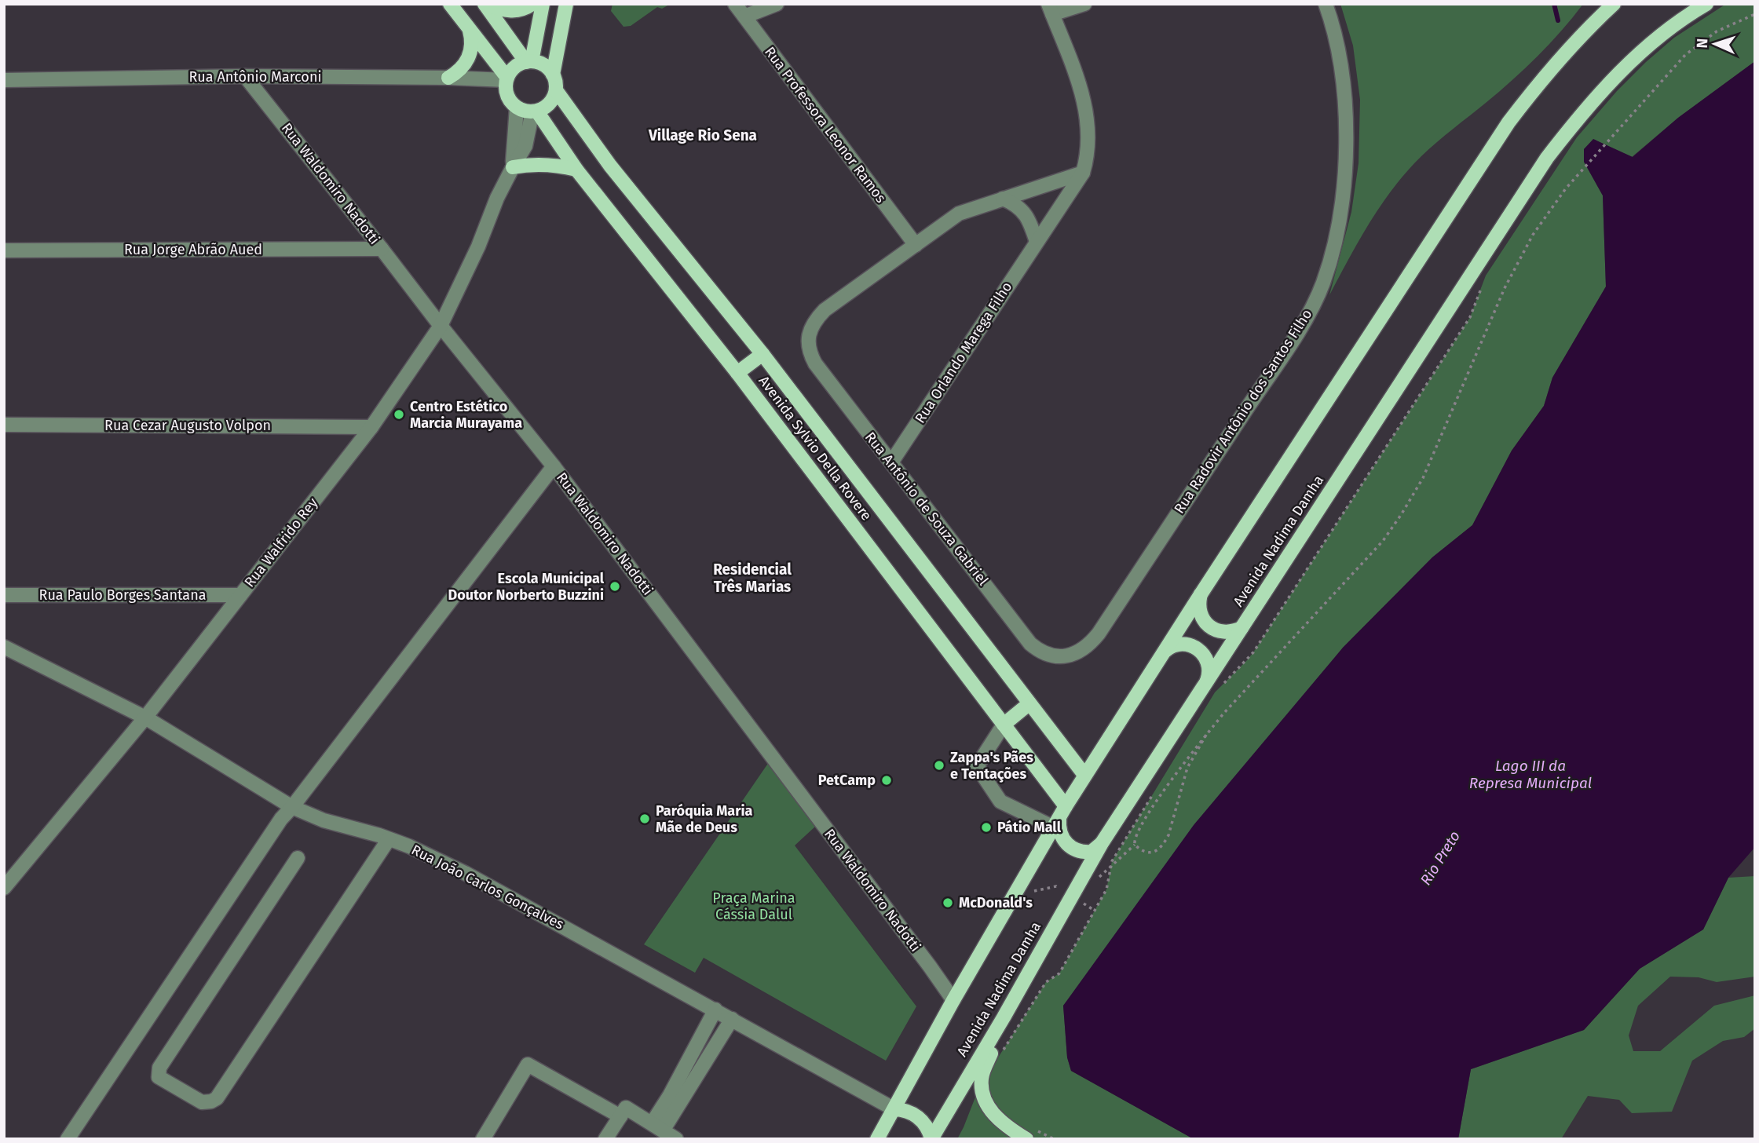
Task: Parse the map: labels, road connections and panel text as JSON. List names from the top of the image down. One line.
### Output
{"streets":{"main road":["Avenida Sylvio Della Rovere","Avenida Nadima Damha"],"street":["Rua Antônio Marconi","Rua Professora Leonor Ramos","Rua Waldomiro Nadotti","Rua Jorge Abrão Aued","Rua Orlando Marega Filho","Rua Radovir Antônio dos Santos Filho","Rua Cezar Augusto Volpon","Rua Antônio de Souza Gabriel","Rua Walfrido Rey","Rua Paulo Borges Santana","Rua João Carlos Gonçalves"]},"crossings":[["Rua Antônio Marconi","Rua Waldomiro Nadotti"],["Rua Antônio Marconi","Avenida Sylvio Della Rovere"],["Rua Antônio Marconi","Rua Walfrido Rey"],["Rua Professora Leonor Ramos","Rua Antônio de Souza Gabriel"],["Rua Waldomiro Nadotti","Rua Jorge Abrão Aued"],["Rua Waldomiro Nadotti","Rua Walfrido Rey"],["Rua Orlando Marega Filho","Rua Antônio de Souza Gabriel"],["Rua Radovir Antônio dos Santos Filho","Rua Antônio de Souza Gabriel"],["Rua Cezar Augusto Volpon","Rua Walfrido Rey"],["Avenida Sylvio Della Rovere","Rua Walfrido Rey"],["Rua Walfrido Rey","Rua Paulo Borges Santana"],["Rua Walfrido Rey","Rua João Carlos Gonçalves"]],"districts":["Village Rio Sena","Residencial Três Marias"],"water":["Lago III da Represa Municipal","Rio Preto"],"parks":["Praça Marina Cássia Dalul"],"places":["Centro Estético Marcia Murayama","Escola Municipal Doutor Norberto Buzzini","Zappa's Pães e Tentações","PetCamp","Paróquia Maria Mãe de Deus","Pátio Mall","McDonald's"],"north":"left"}
